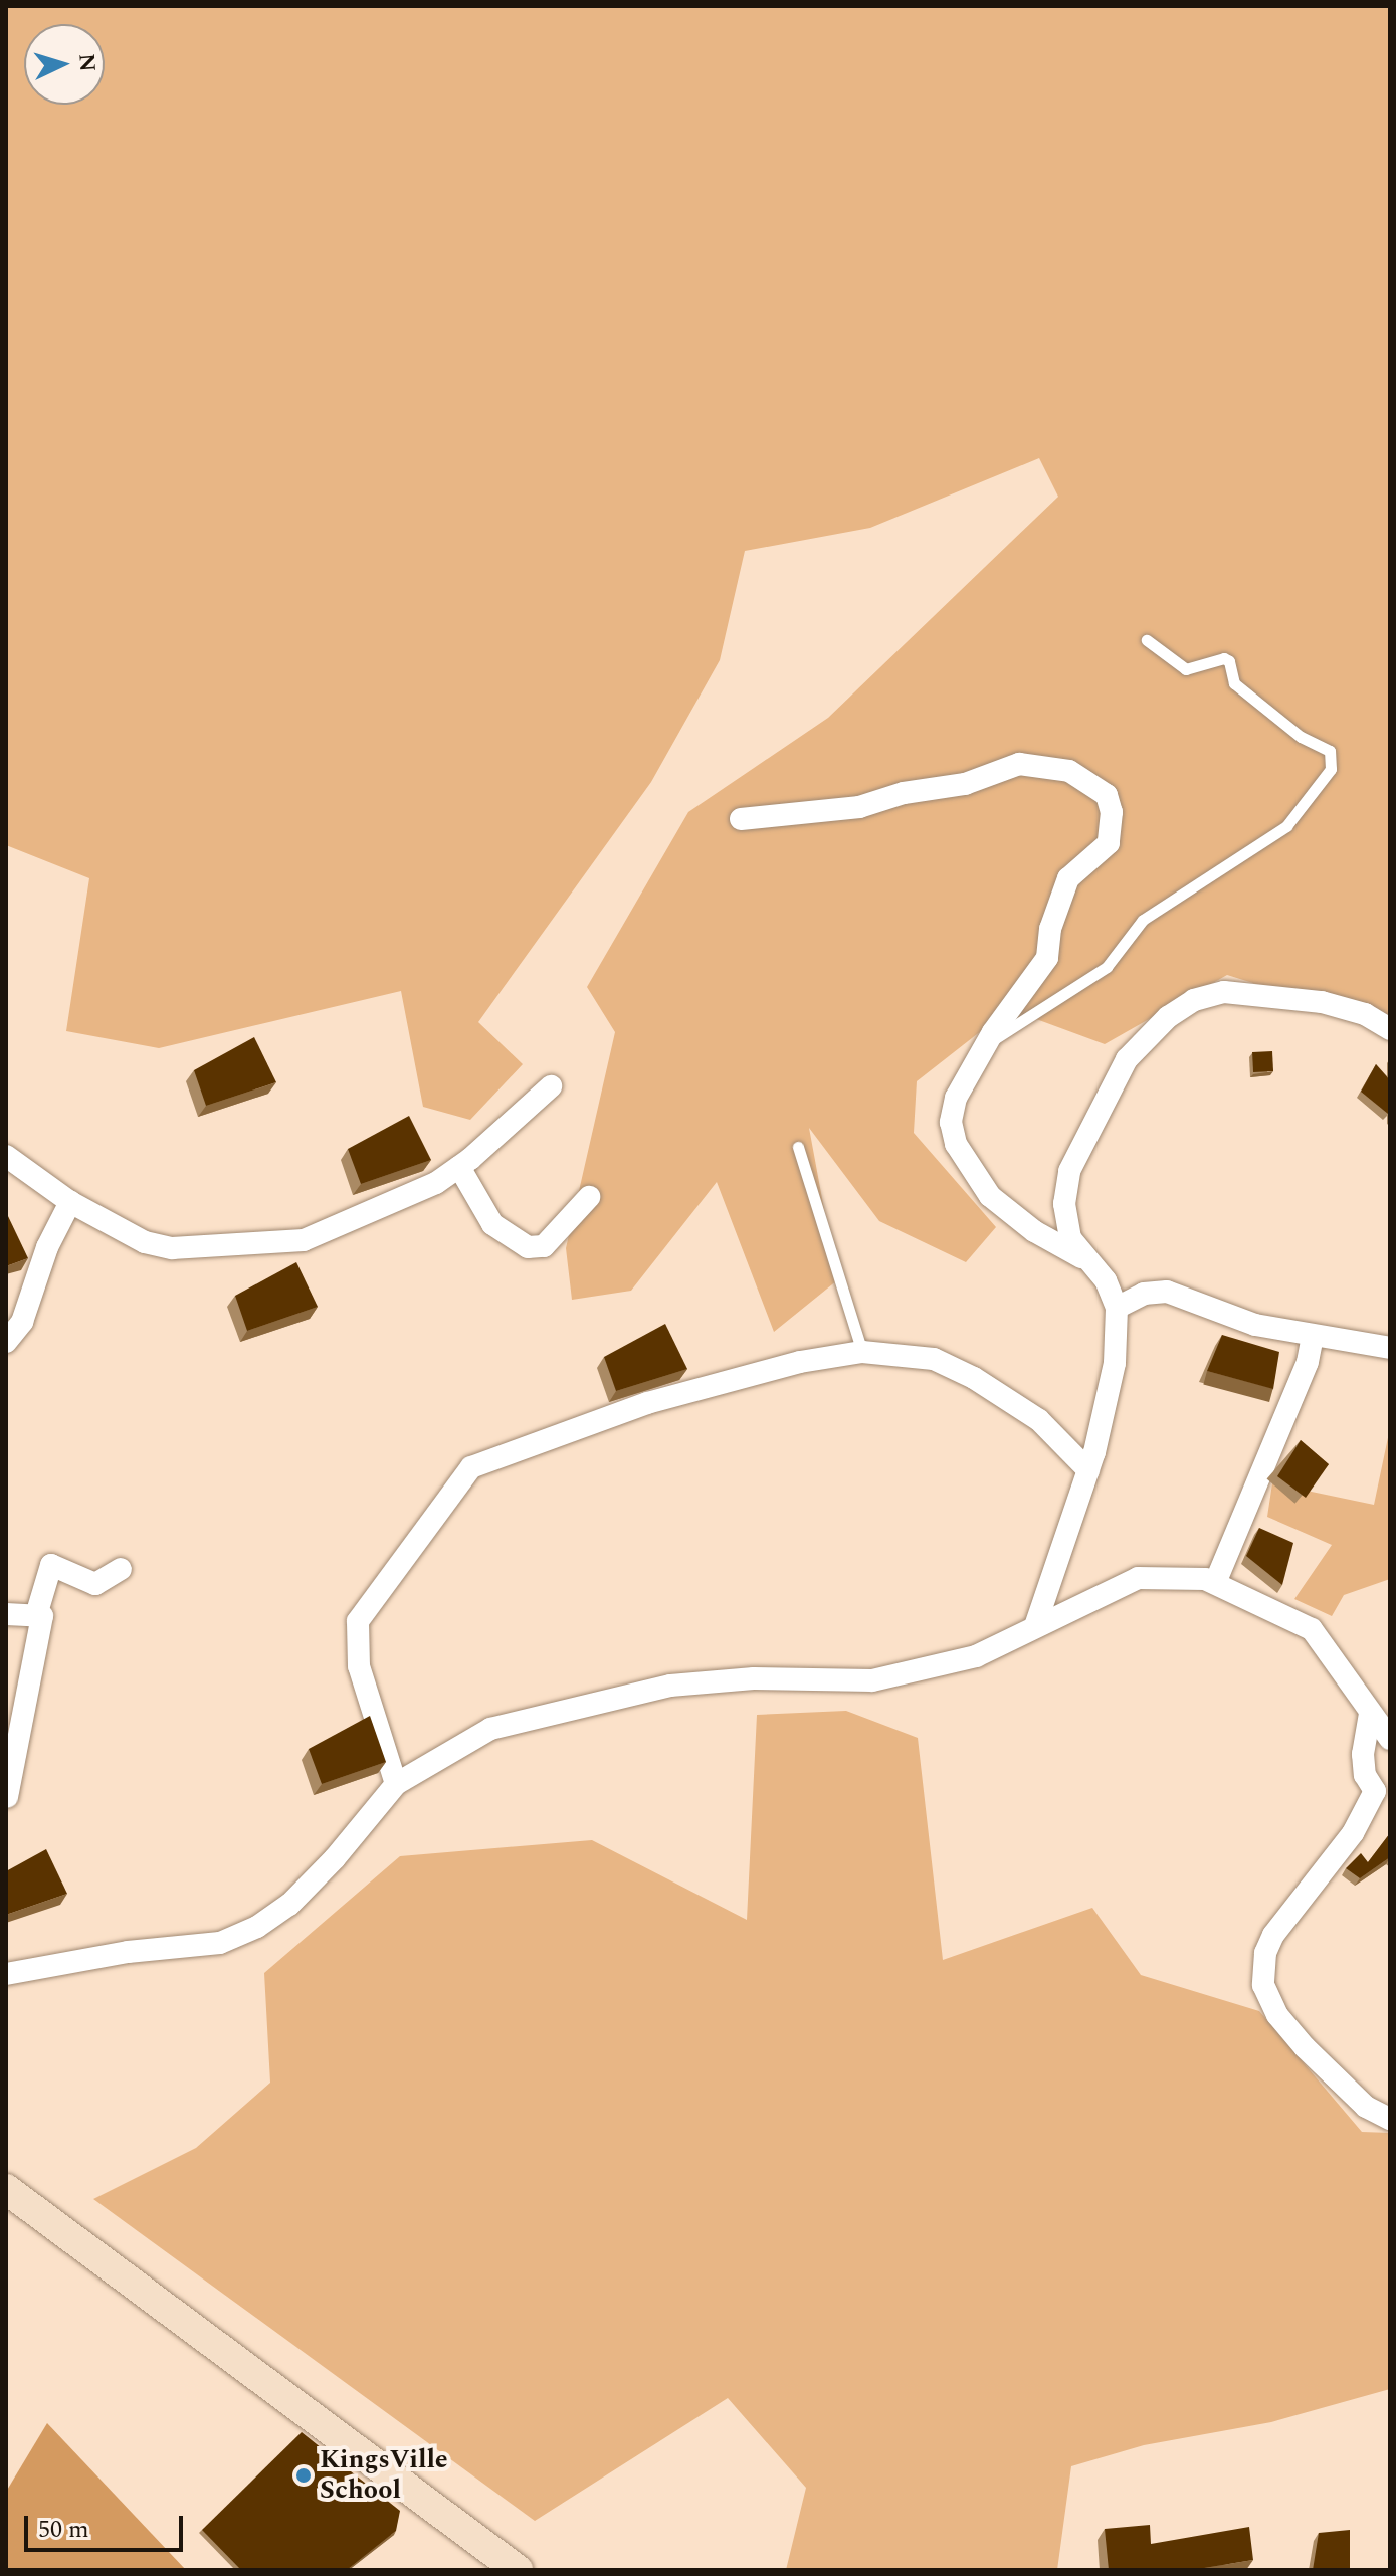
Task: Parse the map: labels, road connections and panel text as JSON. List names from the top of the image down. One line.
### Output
{"places":["KingsVille School"],"scale_bar":"50 m","north":"right"}
